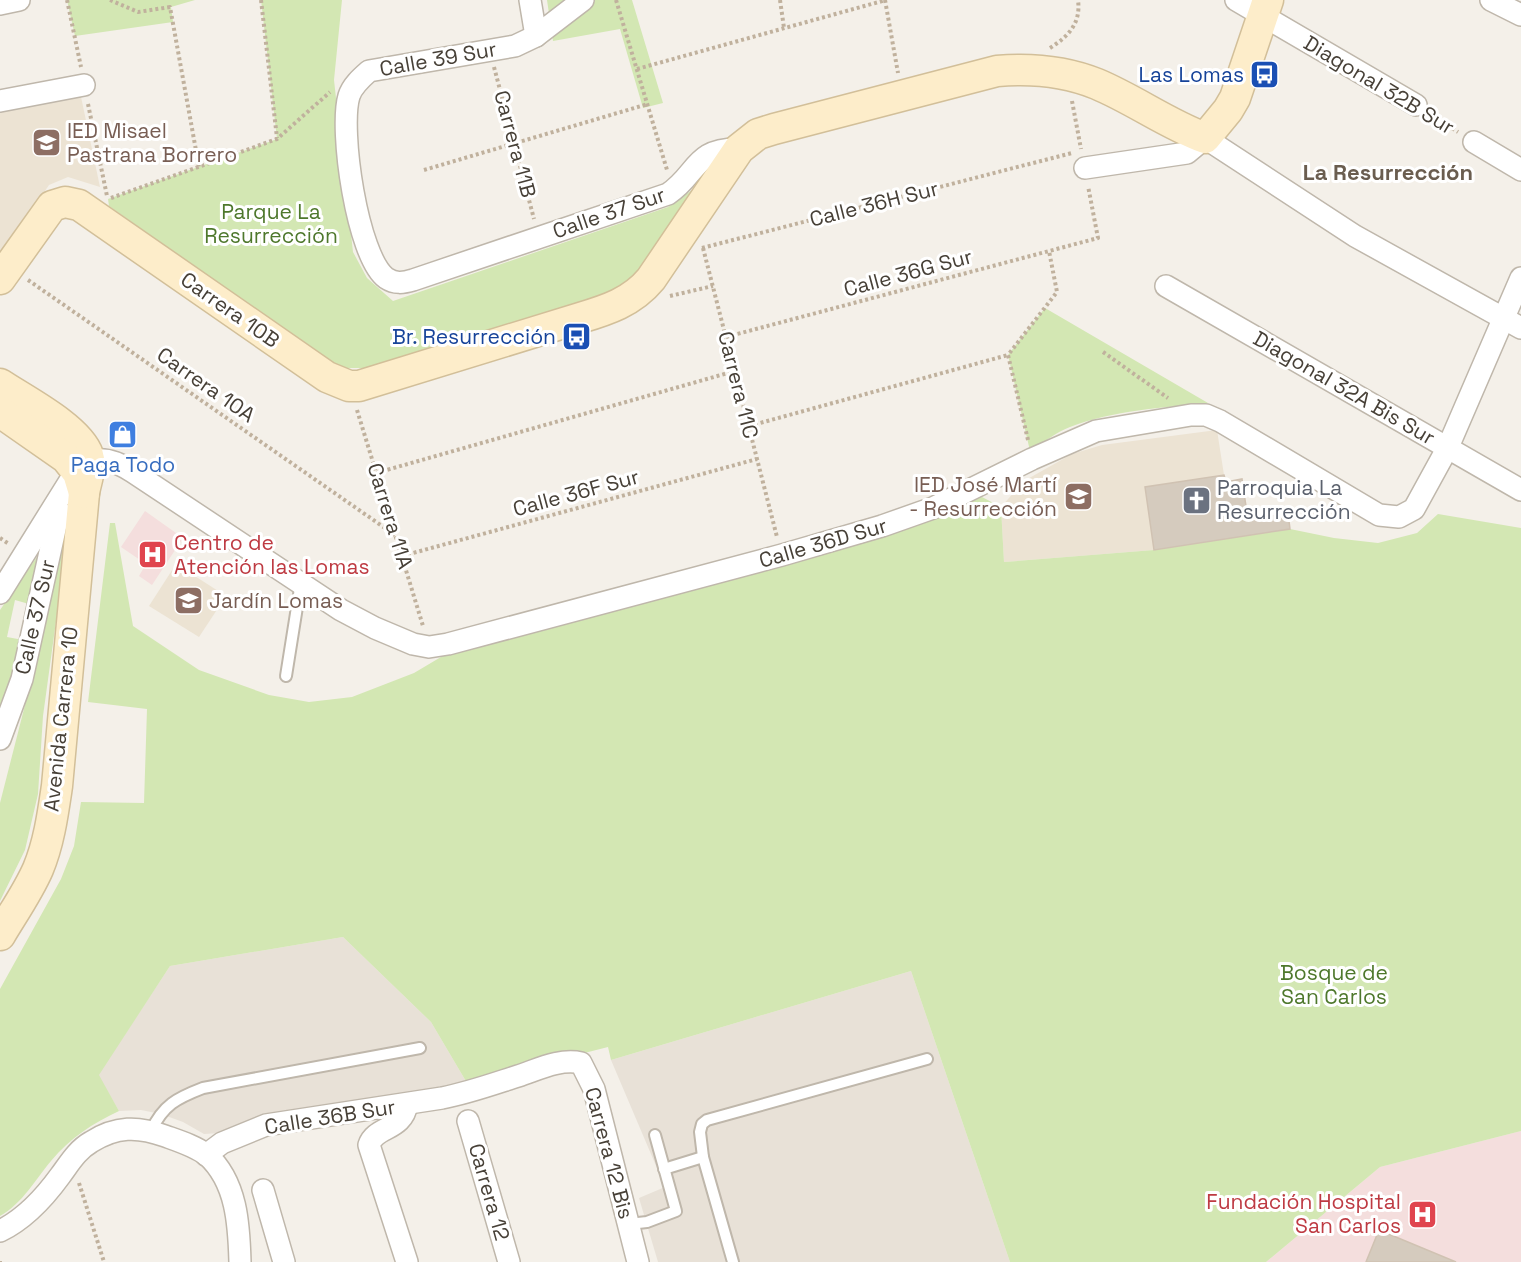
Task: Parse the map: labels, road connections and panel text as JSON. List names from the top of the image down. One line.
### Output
{"streets":{"street":["Calle 39 Sur","Diagonal 32B Sur","Calle 37 Sur","Carrera 10B","Diagonal 32A Bis Sur","Calle 36D Sur","Avenida Carrera 10","Calle 36B Sur","Carrera 12 Bis","Carrera 12"],"path":["Carrera 11B","Calle 36H Sur","Calle 36G Sur","Carrera 10A","Carrera 11C","Calle 36F Sur","Carrera 11A"]},"crossings":[["Calle 39 Sur","Carrera 11B"],["Calle 39 Sur","Calle 37 Sur"],["Carrera 11B","Calle 37 Sur"],["Calle 36H Sur","Carrera 11C"],["Calle 37 Sur","Avenida Carrera 10"],["Calle 36G Sur","Carrera 11C"],["Carrera 10B","Carrera 10A"],["Carrera 10B","Carrera 11A"],["Carrera 10A","Carrera 11A"],["Carrera 11C","Calle 36F Sur"],["Carrera 11C","Calle 36D Sur"],["Calle 36F Sur","Carrera 11A"],["Carrera 11A","Calle 36D Sur"],["Calle 36B Sur","Carrera 12 Bis"]],"districts":["La Resurrección"],"parks":["Parque La Resurrección","Bosque de San Carlos"],"places":{"bus stop":["Las Lomas","Br. Resurrección"],"school or university":["IED Misael Pastrana Borrero","IED José Martí - Resurrección","Jardín Lomas"],"shop":["Paga Todo"],"church":["Parroquia La Resurrección"],"hospital":["Centro de Atención las Lomas","Fundación Hospital San Carlos"]}}
